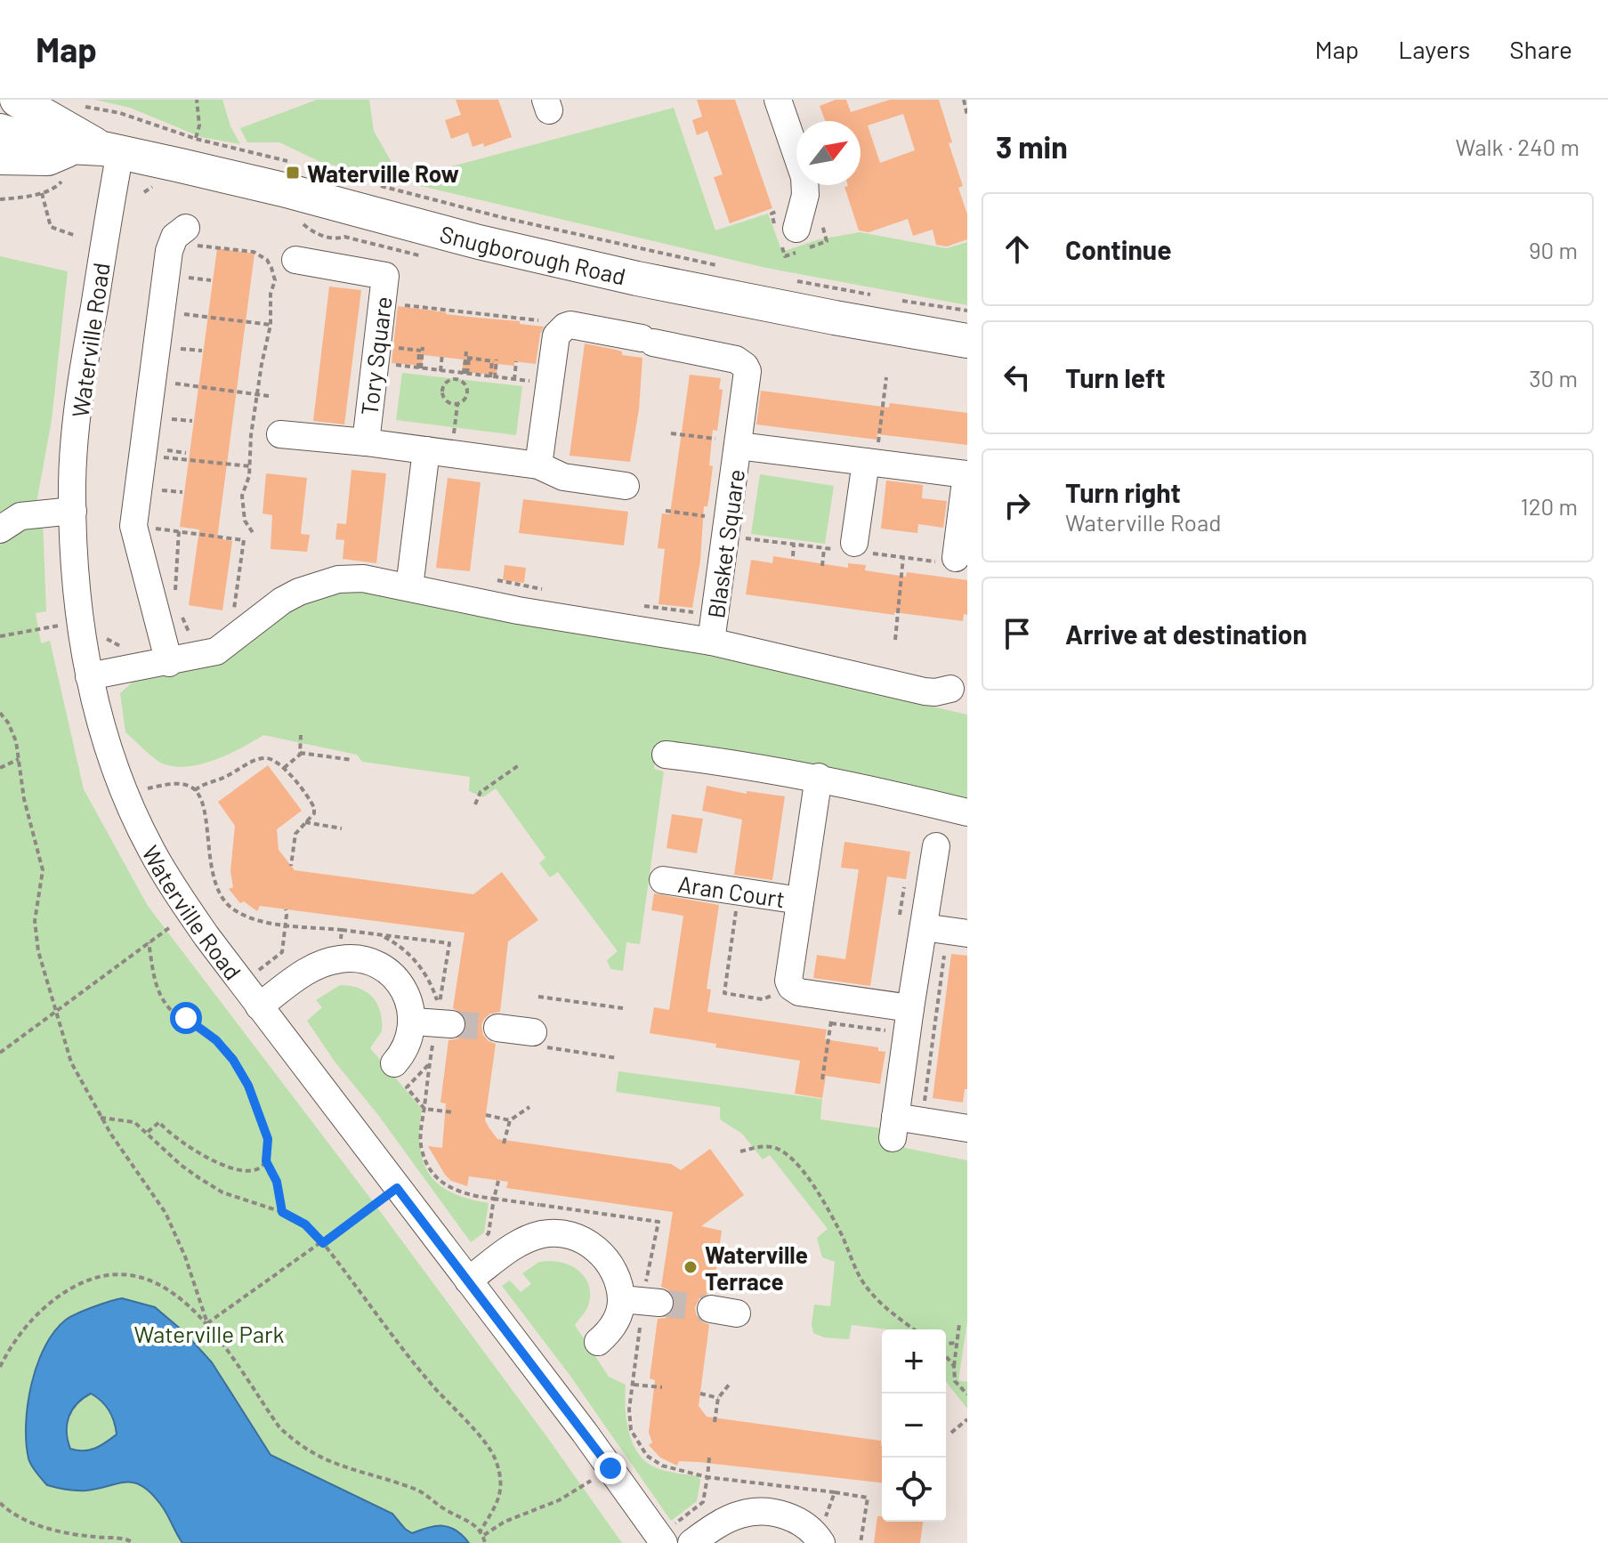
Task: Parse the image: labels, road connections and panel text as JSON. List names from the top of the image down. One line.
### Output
{"streets":{"main road":["Snugborough Road"],"street":["Waterville Road","Tory Square","Blasket Square","Aran Court"]},"crossings":[["Snugborough Road","Waterville Road"],["Tory Square","Blasket Square"]],"parks":["Waterville Park"],"places":{"transit":["Waterville Row"],"other":["Waterville Terrace"]},"north":"top right","page":{"header":"Map","nav":["Map","Layers","Share"],"heading":["3 min","Walk · 240 m"],"list":[["Continue","90 m"],["Turn left","30 m"],["Turn right","Waterville Road","120 m"],"Arrive at destination"],"map_buttons":["+","−"]}}
